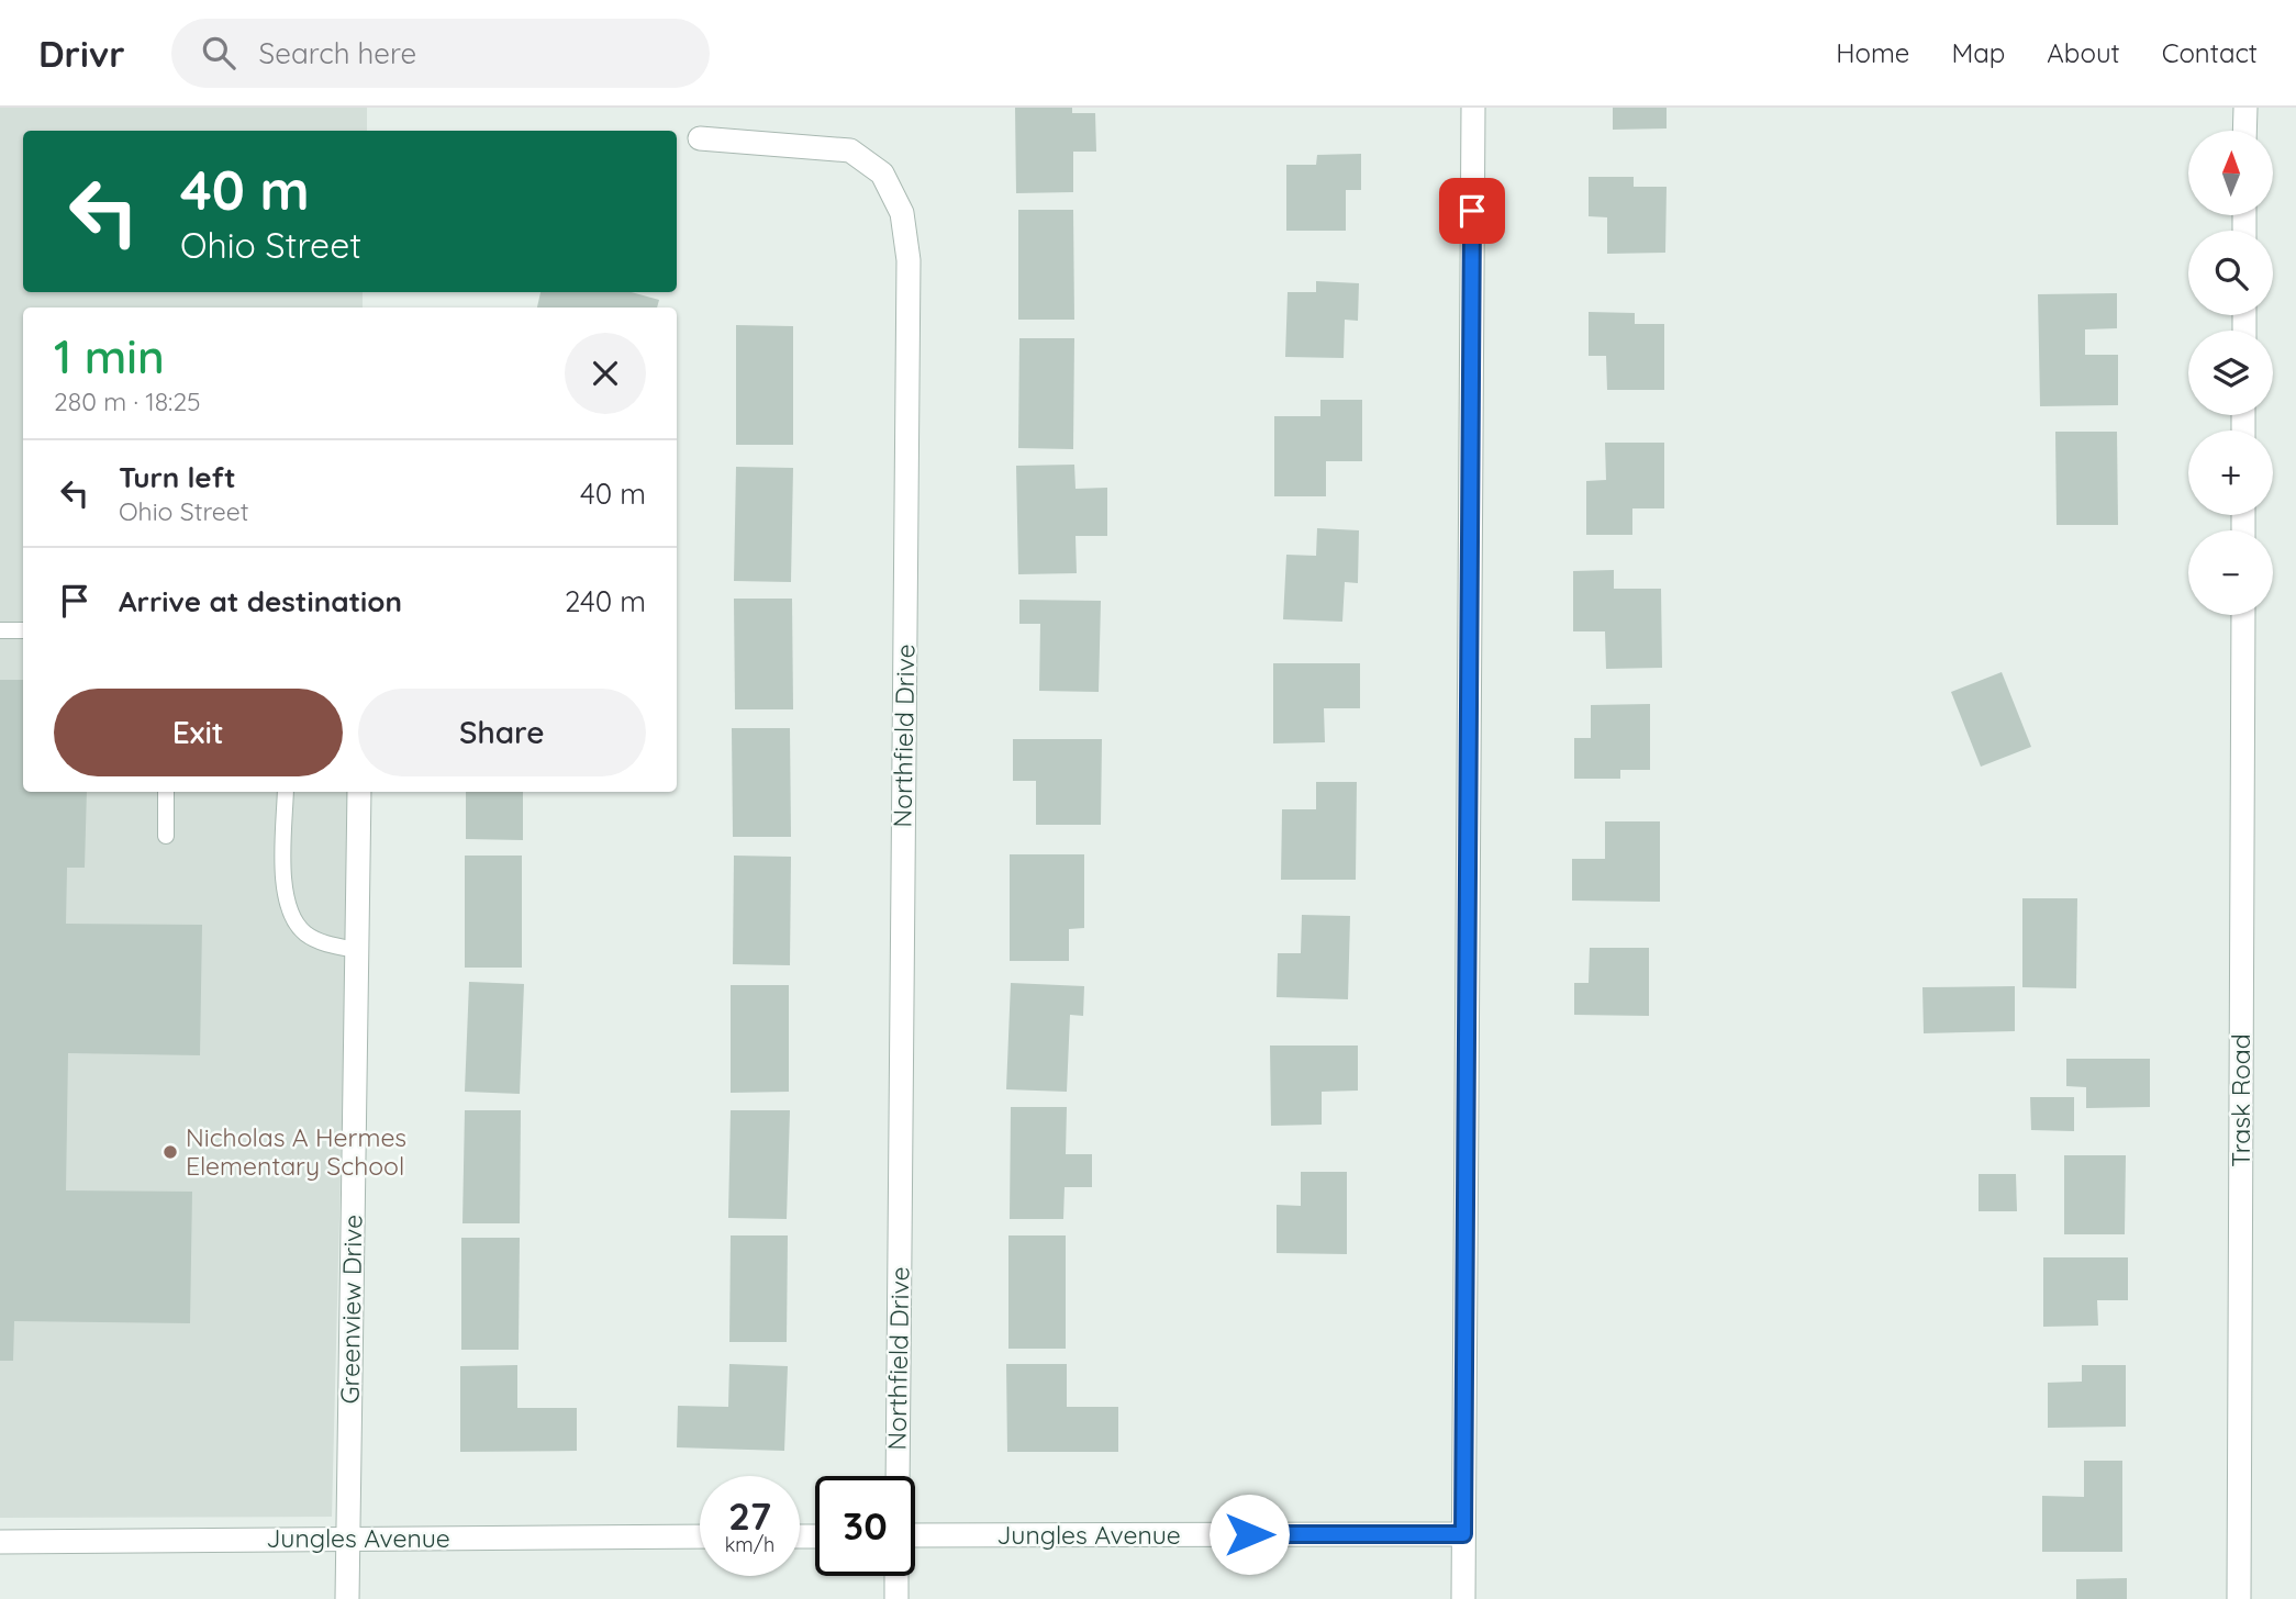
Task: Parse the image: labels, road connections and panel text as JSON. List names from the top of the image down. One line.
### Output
{"streets":{"street":["Northfield Drive","Trask Road","Greenview Drive","Jungles Avenue"]},"crossings":[["Greenview Drive","Jungles Avenue"]],"places":["Nicholas A Hermes Elementary School"],"north":"top","page":{"header":"Drivr","search":"Search here","nav":["Home","Map","About","Contact"],"map_buttons":["+","−"],"turn":["40 m","Ohio Street"],"heading":["1 min","280 m · 18:25"],"list":[{"name":"Turn left","note":"Ohio Street","value":"40 m"},{"name":"Arrive at destination","value":"240 m"}],"buttons":["Exit","Share"],"speed":"27 km/h","limit":"30"}}
